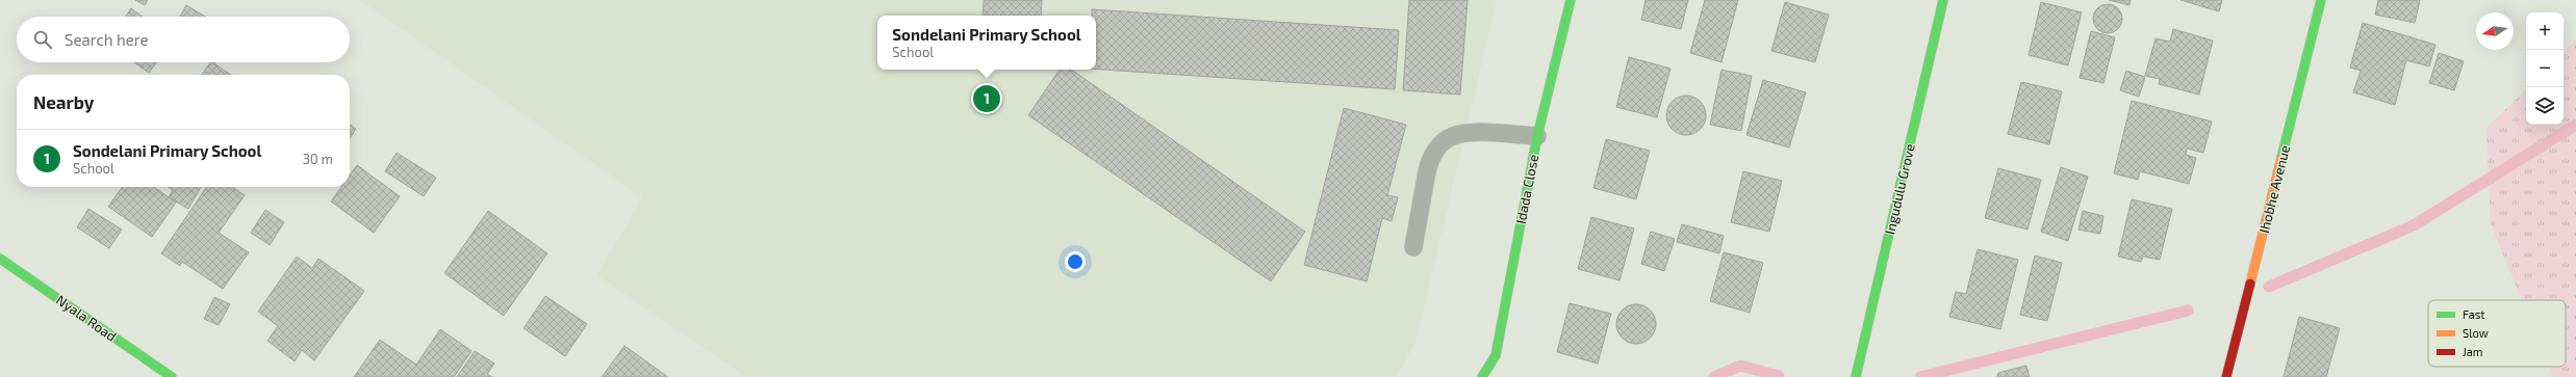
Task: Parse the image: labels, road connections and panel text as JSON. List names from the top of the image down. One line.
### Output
{"streets":{"street":["Idada Close","Ingudulu Grove","Ihobhe Avenue","Nyala Road"]},"legend":["Fast","Slow","Jam"],"north":"left","page":{"map_buttons":["+","−"],"popup":["Sondelani Primary School","School"],"search":"Search here","heading":"Nearby","pins":"1","list":[{"mark":"1","name":"Sondelani Primary School","note":"School","value":"30 m"}]}}
